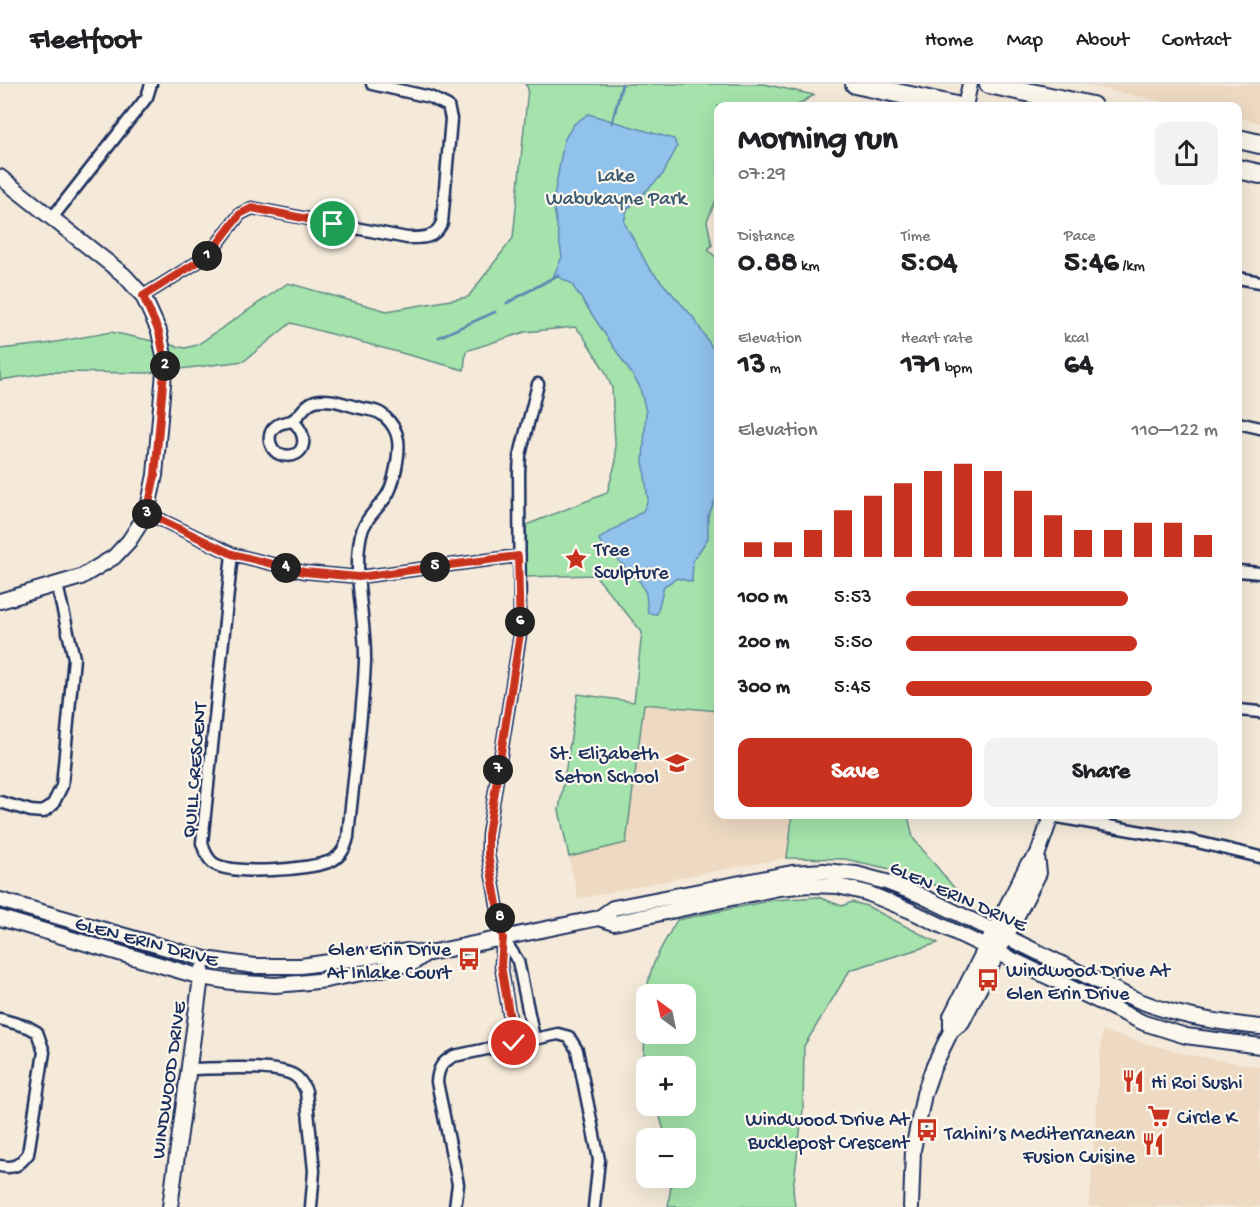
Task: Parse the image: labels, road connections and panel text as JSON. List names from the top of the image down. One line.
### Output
{"streets":{"street":["QUILL CRESCENT","GLEN ERIN DRIVE","WINDWOOD DRIVE"]},"crossings":[["GLEN ERIN DRIVE","WINDWOOD DRIVE"]],"parks":["Lake Wabukayne Park"],"places":{"place":["Tree Sculpture"],"school or university":["St. Elizabeth Seton School"],"bus stop":["Glen Erin Drive At Inlake Court","Windwood Drive At Glen Erin Drive","Windwood Drive At Bucklepost Crescent"],"restaurant":["Hi Roi Sushi","Tahini’s Mediterranean Fusion Cuisine"],"supermarket":["Circle K"]},"north":"top left","page":{"header":"Fleetfoot","nav":["Home","Map","About","Contact"],"heading":["Morning run","07:29"],"stats":[["Distance","0.88 km"],["Time","5:04"],["Pace","5:46 /km"],["Elevation","13 m"],["Heart rate","171 bpm"],["kcal","64"]],"pins":["1","2","3","5","4","6","7","8"],"chart":["Elevation","110–122 m"],"list":[{"name":"100 m","note":"5:53"},{"name":"200 m","note":"5:50"},{"name":"300 m","note":"5:45"}],"buttons":["Save","Share"],"map_buttons":["+","−"]}}
